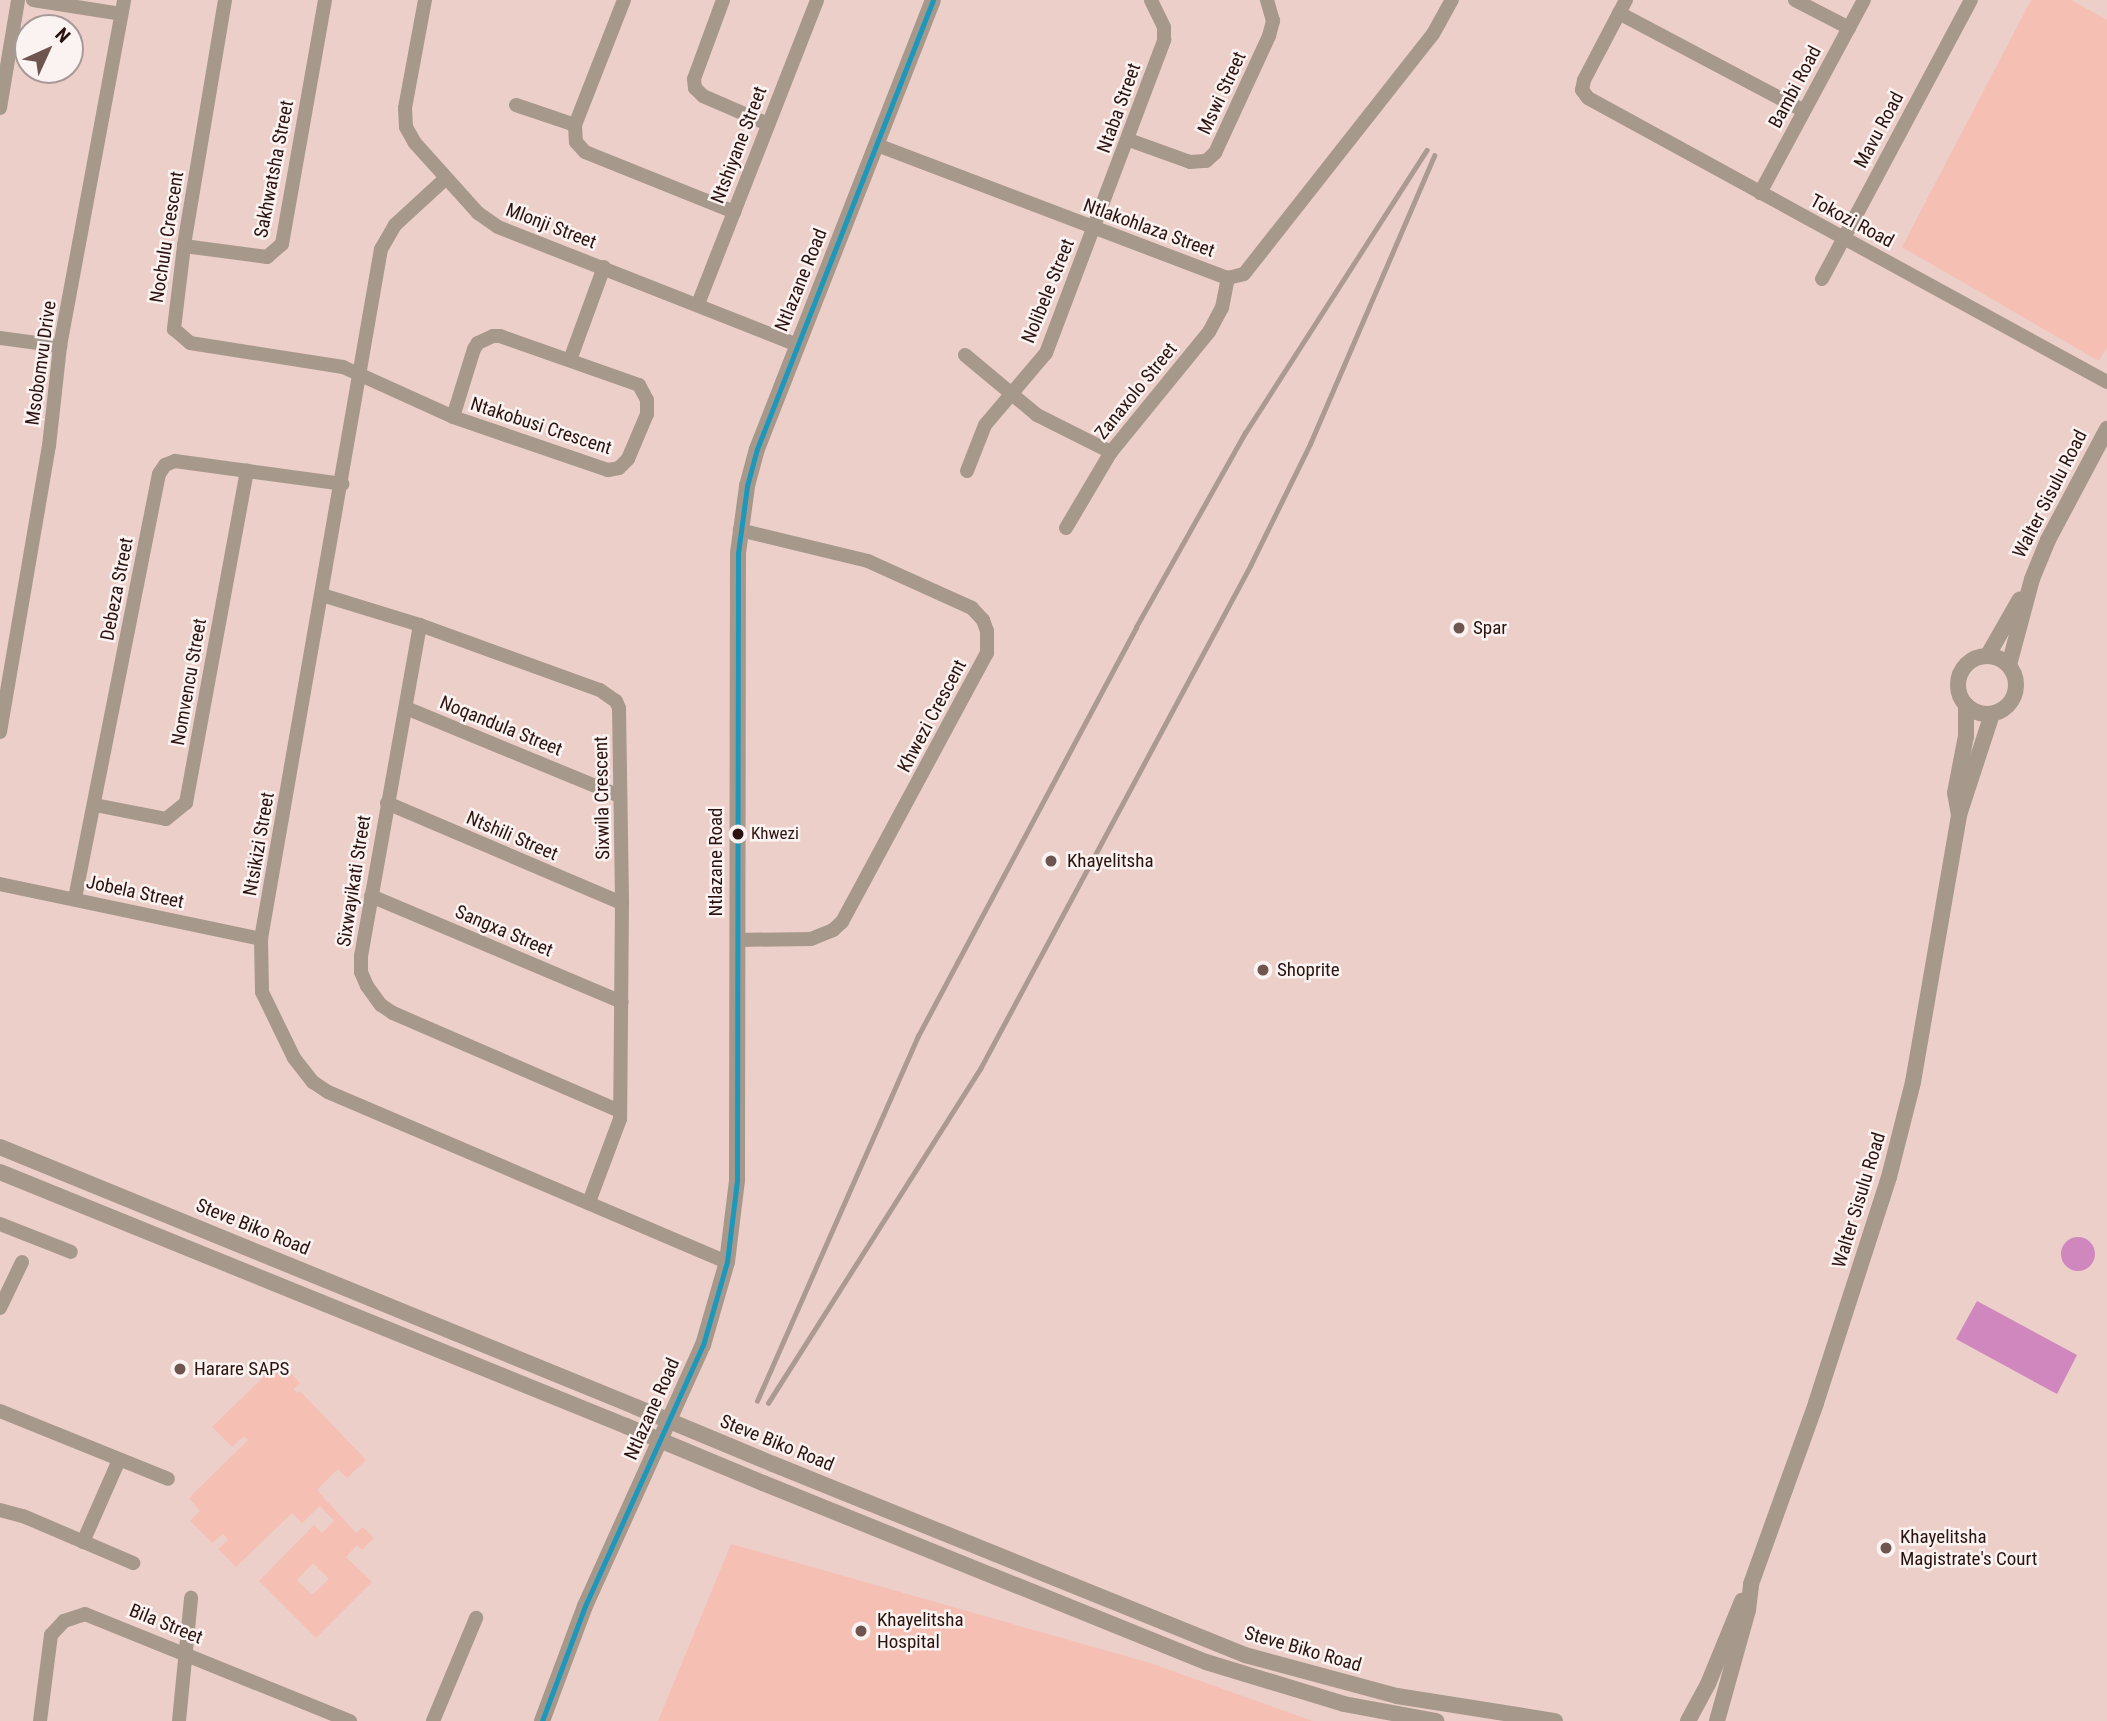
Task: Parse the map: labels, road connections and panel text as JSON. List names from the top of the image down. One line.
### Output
{"streets":{"street":["Bambi Road","Mswi Street","Ntaba Street","Mavu Road","Ntshiyane Street","Sakhwatsha Street","Tokozi Road","Mlonji Street","Ntlakohlaza Street","Nochulu Crescent","Ntlazane Road","Nolibele Street","Msobomvu Drive","Zanaxolo Street","Ntakobusi Crescent","Walter Sisulu Road","Debeza Street","Nomvencu Street","Khwezi Crescent","Noqandula Street","Sixwila Crescent","Ntshili Street","Ntsikizi Street","Sixwayikati Street","Jobela Street","Sangxa Street","Steve Biko Road","Bila Street"]},"crossings":[["Bambi Road","Tokozi Road"],["Mswi Street","Ntaba Street"],["Ntaba Street","Ntlakohlaza Street"],["Ntaba Street","Nolibele Street"],["Mavu Road","Tokozi Road"],["Ntshiyane Street","Mlonji Street"],["Sakhwatsha Street","Nochulu Crescent"],["Mlonji Street","Ntlazane Road"],["Mlonji Street","Ntsikizi Street"],["Ntlakohlaza Street","Ntlazane Road"],["Ntlakohlaza Street","Nolibele Street"],["Ntlakohlaza Street","Zanaxolo Street"],["Nochulu Crescent","Ntakobusi Crescent"],["Nochulu Crescent","Ntsikizi Street"],["Ntlazane Road","Khwezi Crescent"],["Ntlazane Road","Ntsikizi Street"],["Ntakobusi Crescent","Ntsikizi Street"],["Debeza Street","Nomvencu Street"],["Debeza Street","Ntsikizi Street"],["Debeza Street","Jobela Street"],["Noqandula Street","Sixwila Crescent"],["Noqandula Street","Sixwayikati Street"],["Sixwila Crescent","Ntshili Street"],["Sixwila Crescent","Ntsikizi Street"],["Sixwila Crescent","Sixwayikati Street"],["Sixwila Crescent","Sangxa Street"],["Ntshili Street","Sixwayikati Street"],["Ntsikizi Street","Jobela Street"],["Sixwayikati Street","Sangxa Street"]],"places":["Spar","Khwezi","Khayelitsha","Shoprite","Harare SAPS","Khayelitsha Magistrate's Court","Khayelitsha Hospital"],"north":"top right"}
